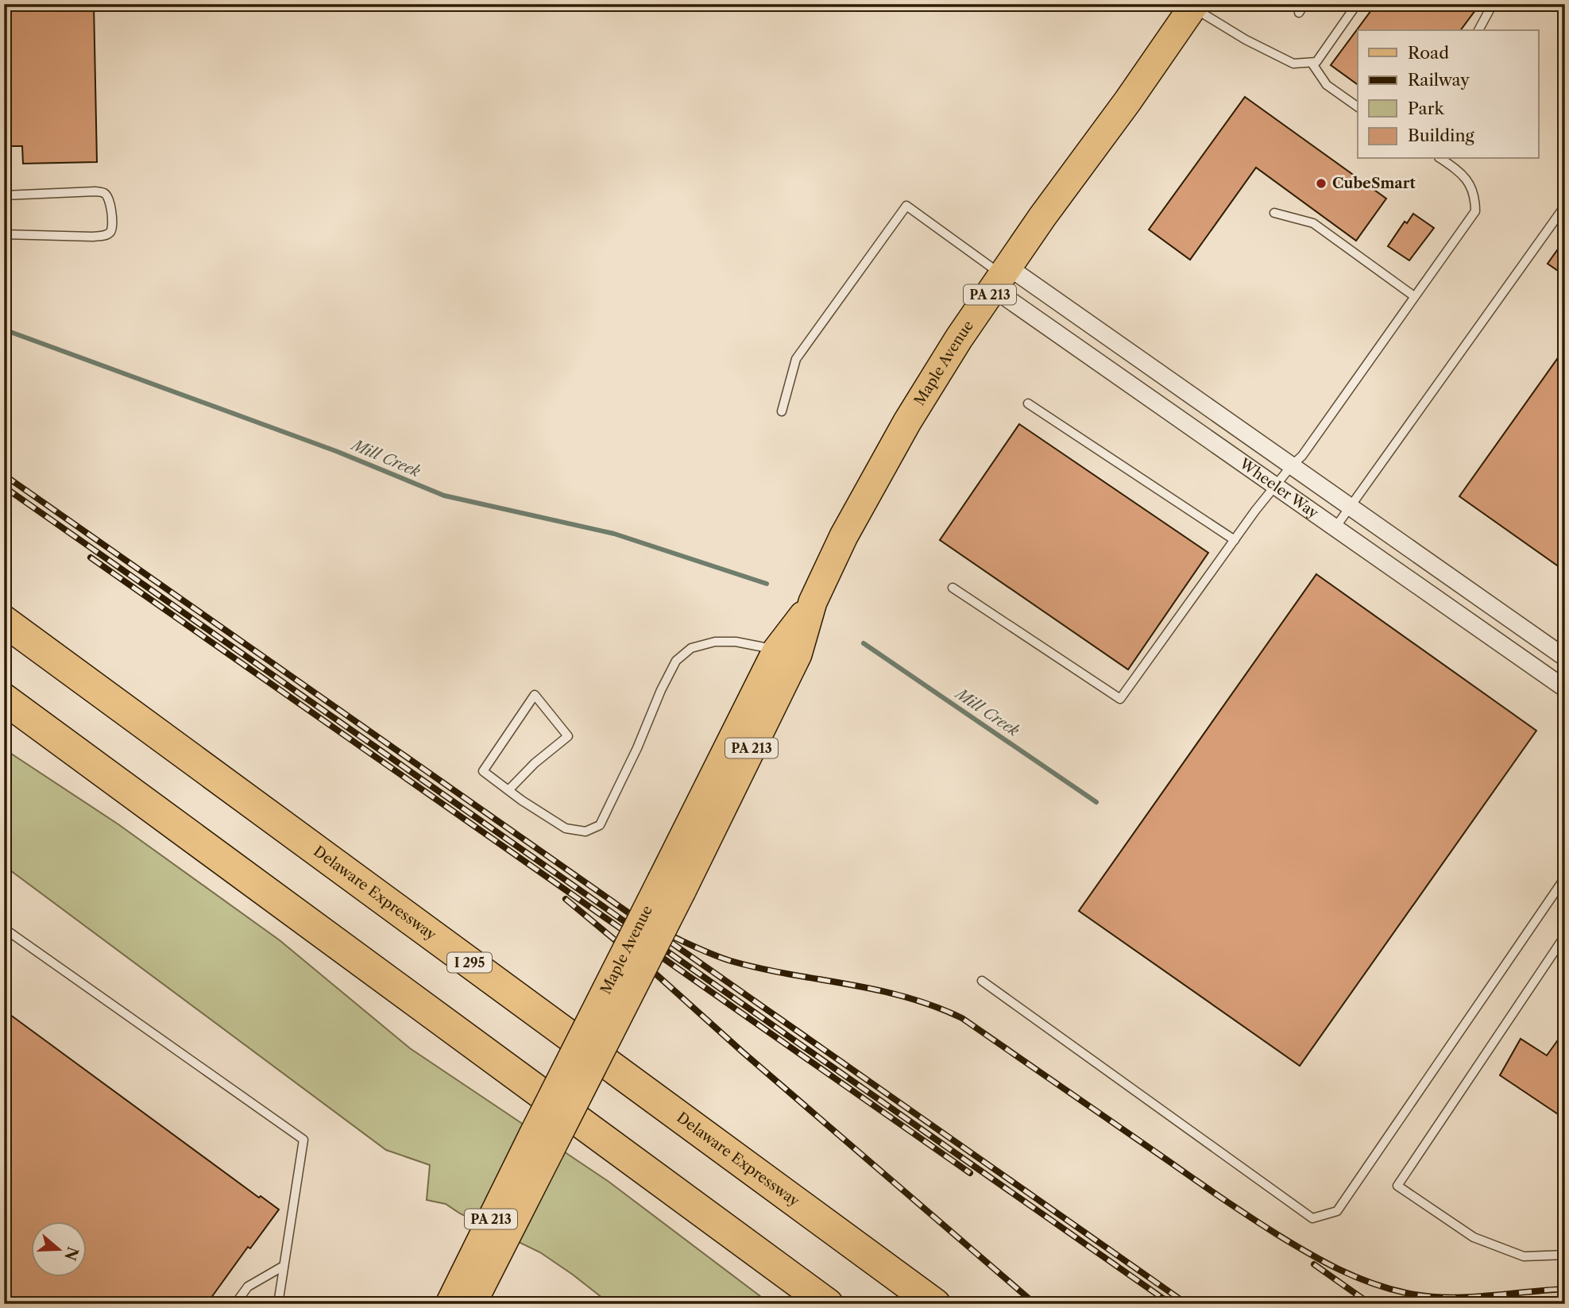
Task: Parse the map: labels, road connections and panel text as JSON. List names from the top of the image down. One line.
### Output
{"streets":{"highway":["Delaware Expressway","I 295"],"main road":["PA 213","Maple Avenue"],"street":["Wheeler Way"]},"crossings":[["Maple Avenue","Wheeler Way"]],"water":["Mill Creek"],"places":["CubeSmart"],"legend":["Road","Railway","Park","Building"],"north":"right"}
